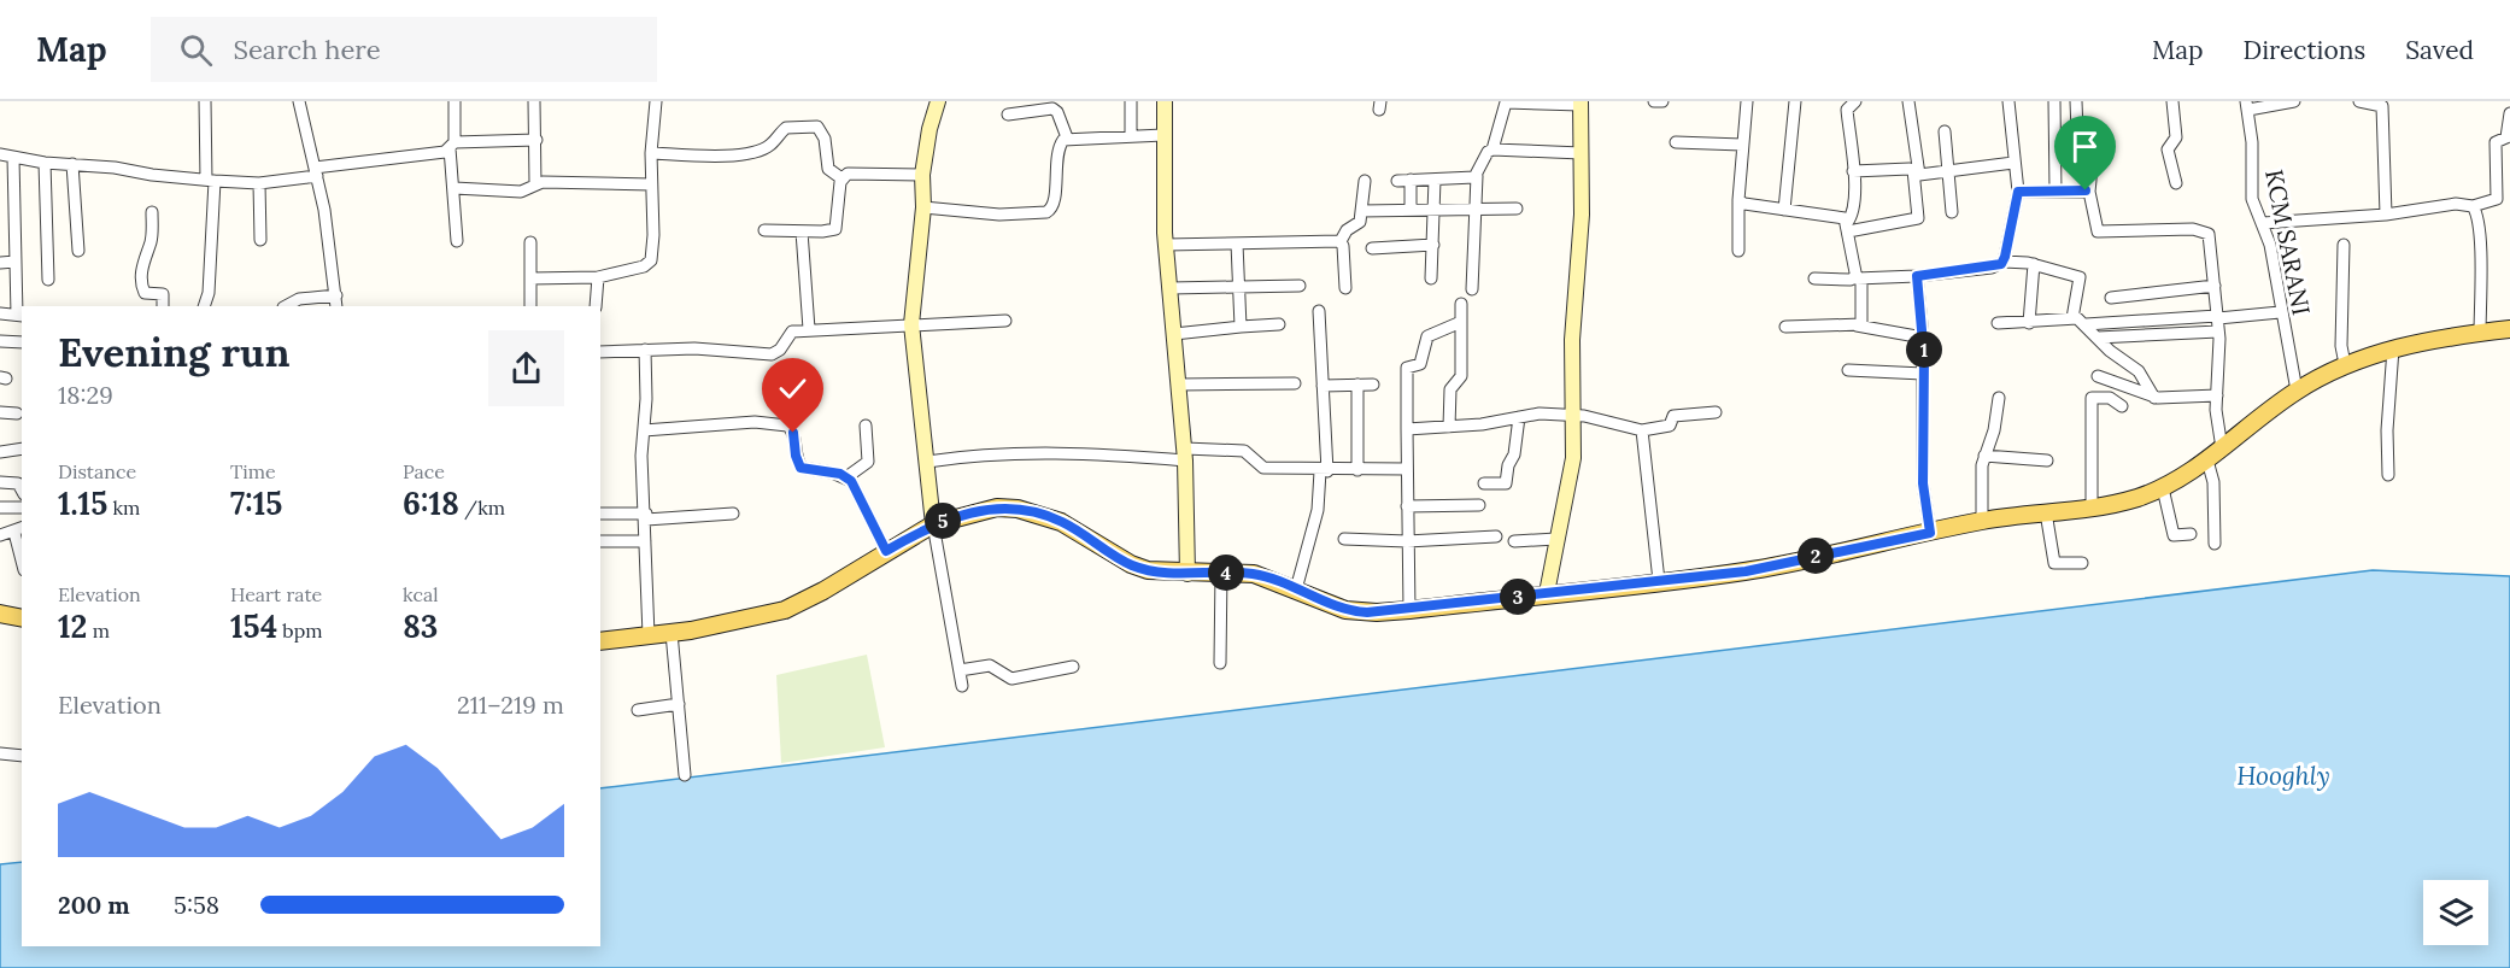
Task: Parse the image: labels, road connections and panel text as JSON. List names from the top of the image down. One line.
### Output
{"streets":{"street":["KCM SARANI"]},"water":["Hooghly"],"page":{"header":"Map","search":"Search here","nav":["Map","Directions","Saved"],"heading":["Evening run","18:29"],"pins":["1","5","2","4","3"],"stats":[["Distance","1.15 km"],["Time","7:15"],["Pace","6:18 /km"],["Elevation","12 m"],["Heart rate","154 bpm"],["kcal","83"]],"chart":["Elevation","211–219 m"],"list":[{"name":"200 m","note":"5:58"}]}}
